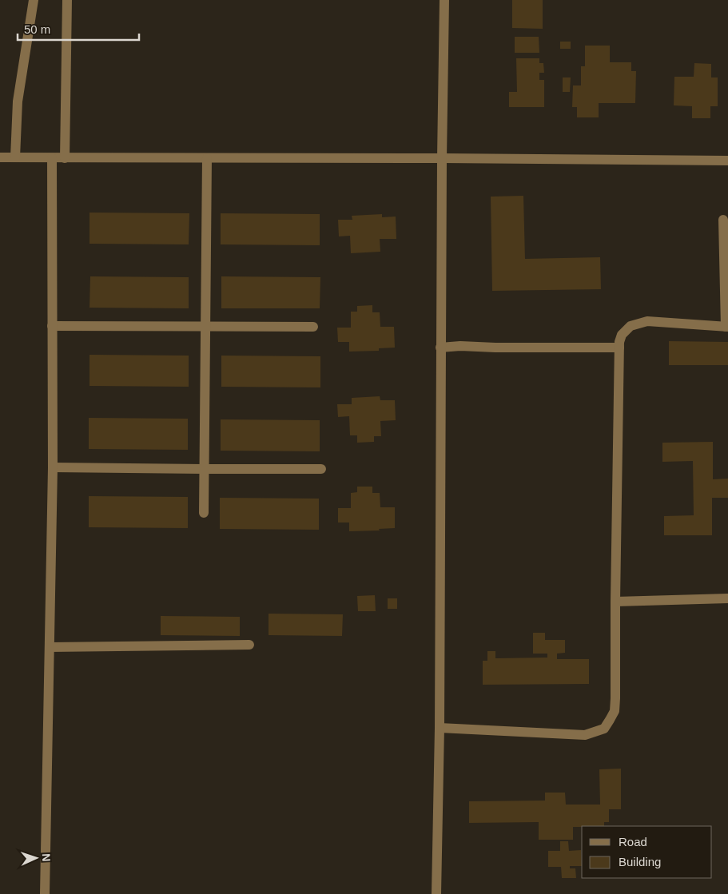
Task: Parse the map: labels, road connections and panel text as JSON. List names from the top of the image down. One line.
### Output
{"legend":["Road","Building"],"scale_bar":"50 m","north":"right"}
